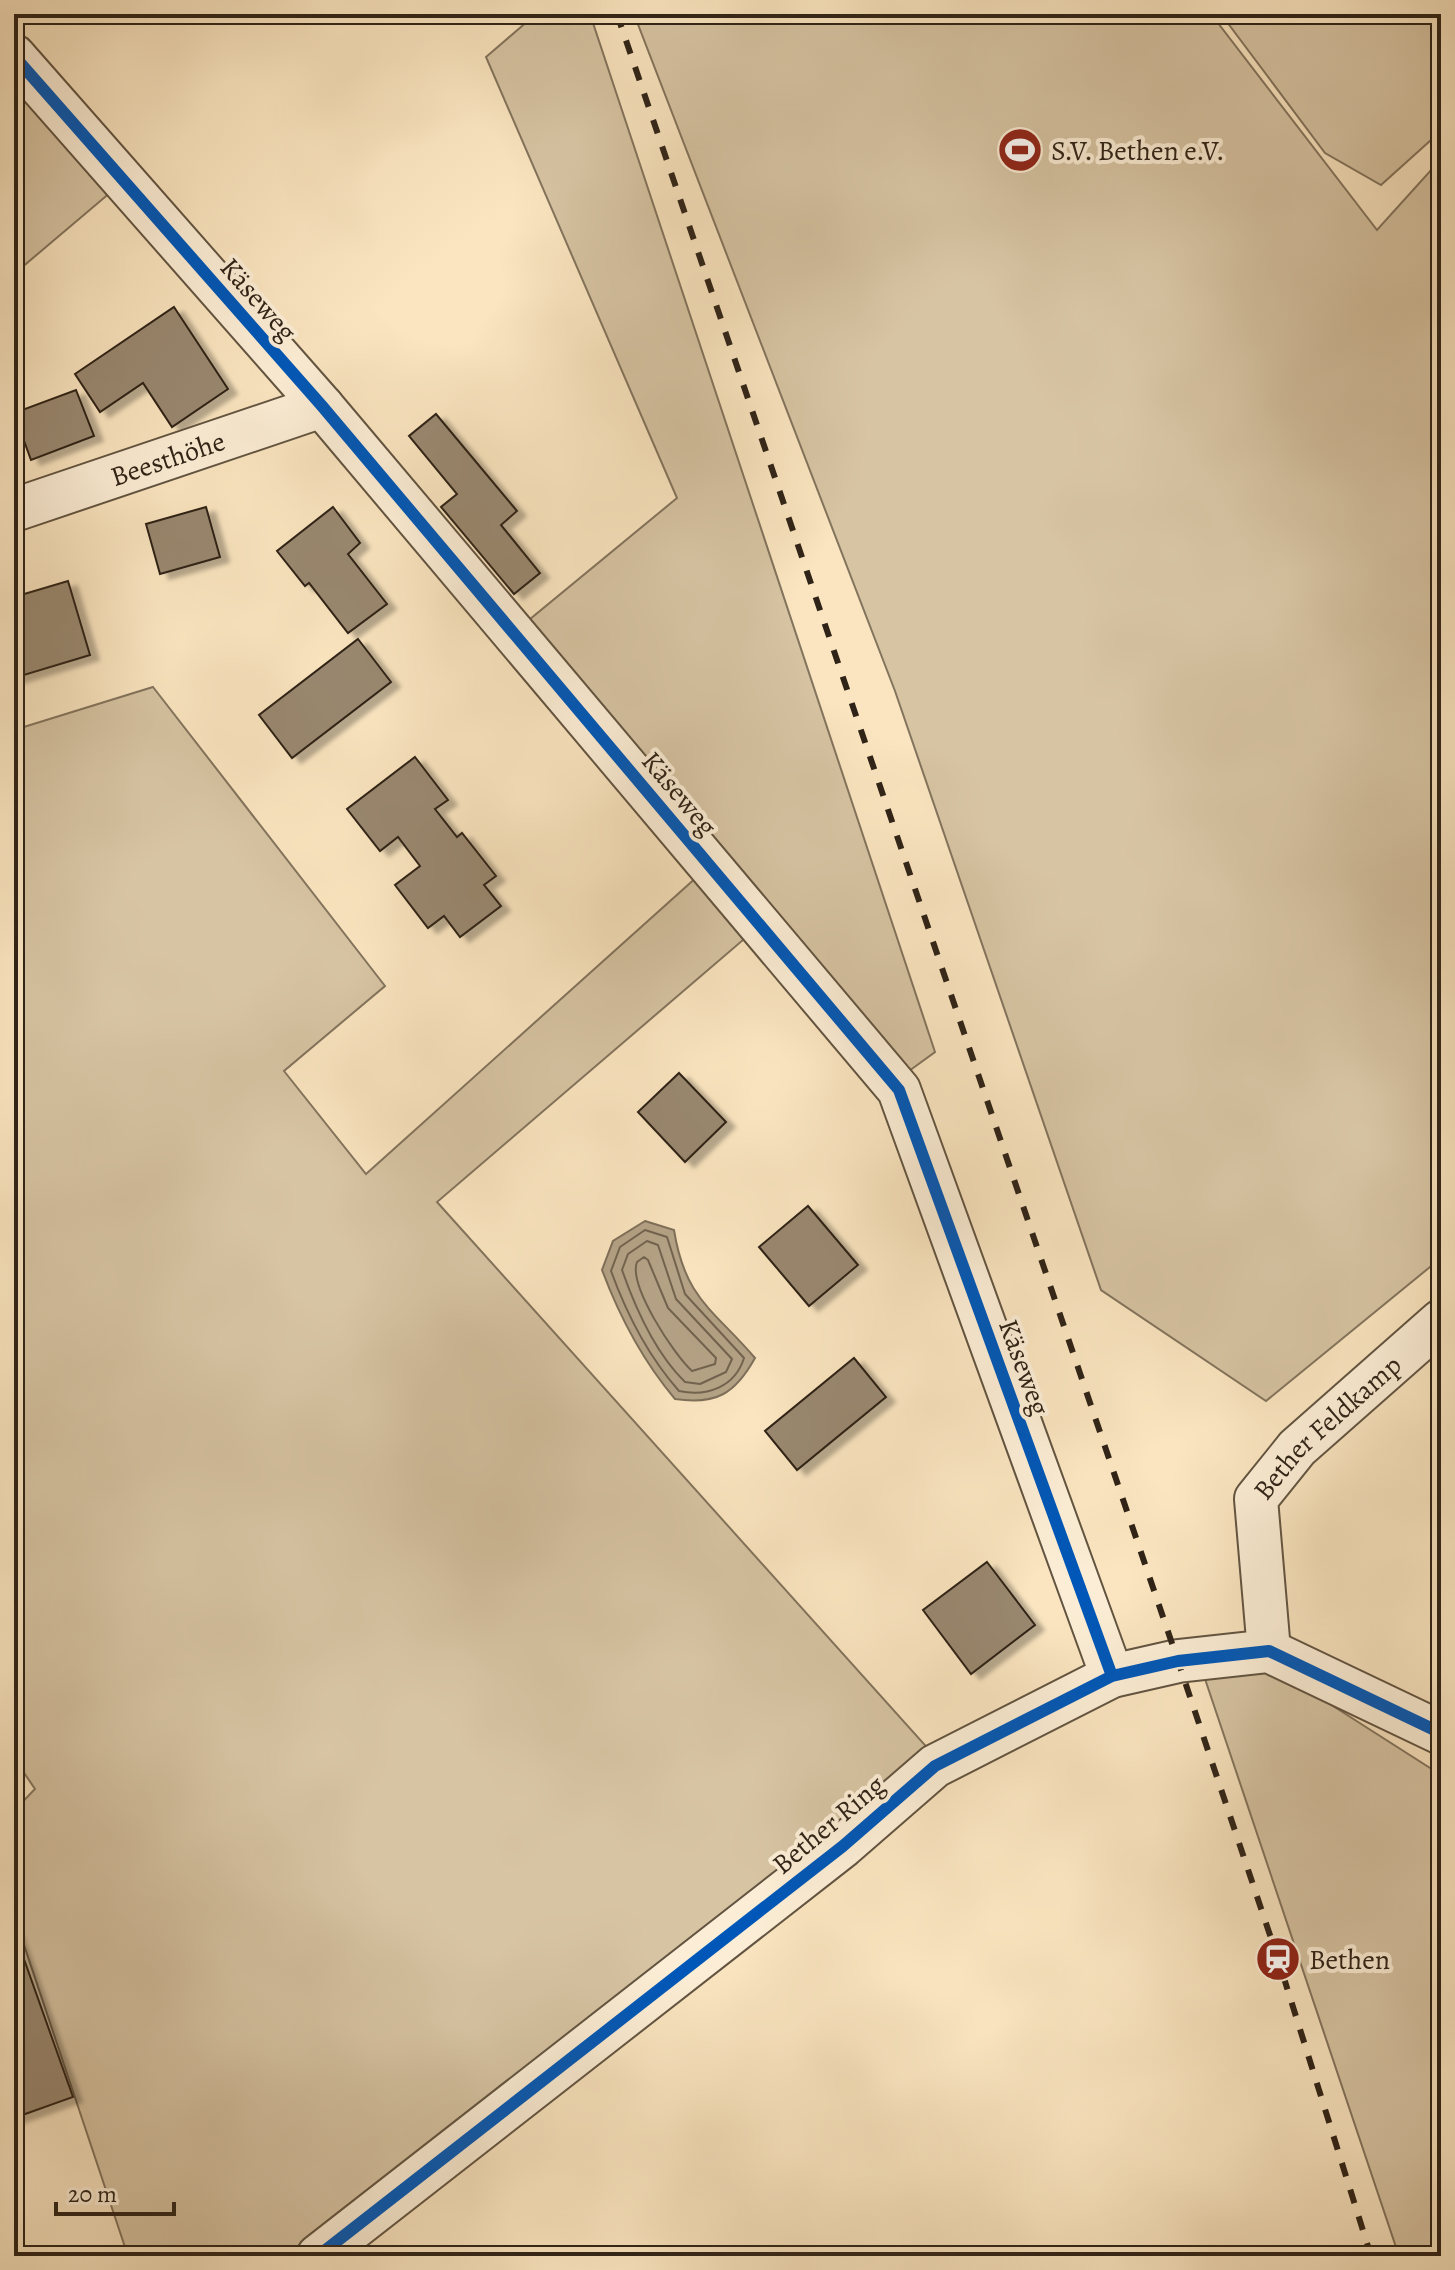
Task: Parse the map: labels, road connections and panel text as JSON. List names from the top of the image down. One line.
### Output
{"streets":{"street":["Käseweg","Beesthöhe","Bether Feldkamp","Bether Ring"]},"crossings":[["Käseweg","Beesthöhe"],["Käseweg","Bether Ring"],["Bether Feldkamp","Bether Ring"]],"places":{"sports":["S.V. Bethen e.V."],"station":["Bethen"]},"scale_bar":"20 m"}
